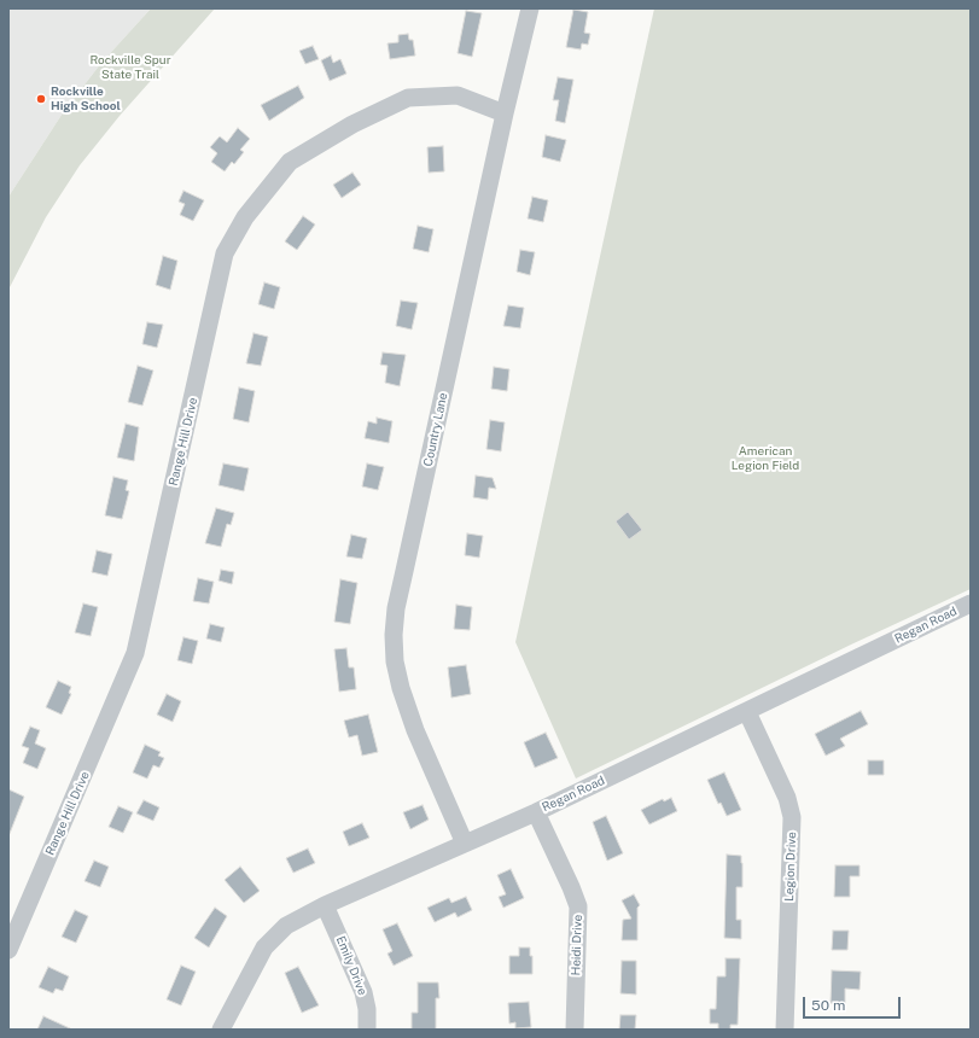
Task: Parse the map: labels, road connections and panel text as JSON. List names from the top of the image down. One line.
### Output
{"streets":{"street":["Country Lane","Range Hill Drive","Regan Road","Legion Drive","Heidi Drive","Emily Drive"]},"crossings":[["Country Lane","Range Hill Drive"],["Country Lane","Regan Road"],["Regan Road","Legion Drive"],["Regan Road","Heidi Drive"],["Regan Road","Emily Drive"]],"parks":["Rockville Spur State Trail","American Legion Field"],"places":["Rockville High School"],"scale_bar":"50 m"}
